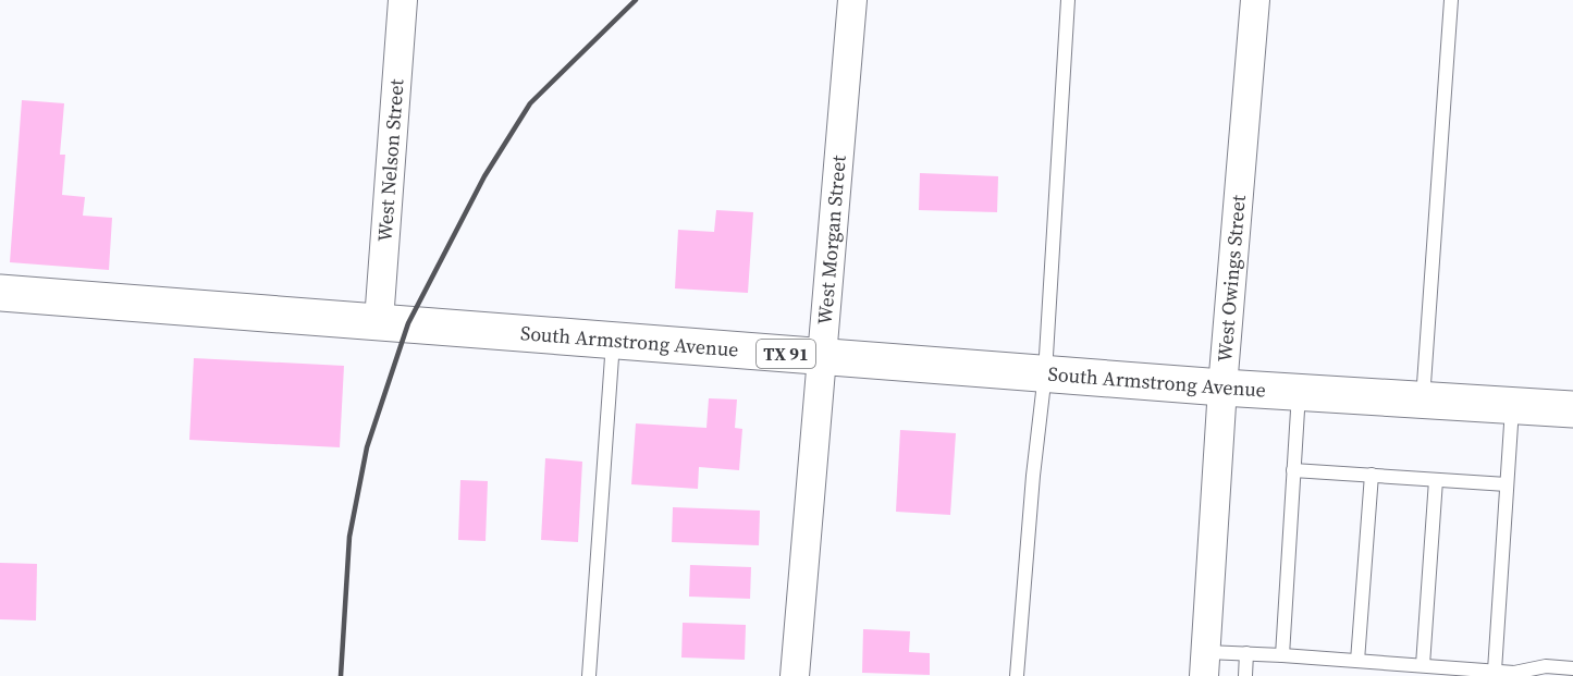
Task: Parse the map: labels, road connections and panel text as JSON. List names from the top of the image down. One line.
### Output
{"streets":{"main road":["South Armstrong Avenue","TX 91"],"street":["West Nelson Street","West Morgan Street","West Owings Street"]},"crossings":[["West Nelson Street","South Armstrong Avenue"],["West Morgan Street","South Armstrong Avenue"],["West Owings Street","South Armstrong Avenue"]]}
